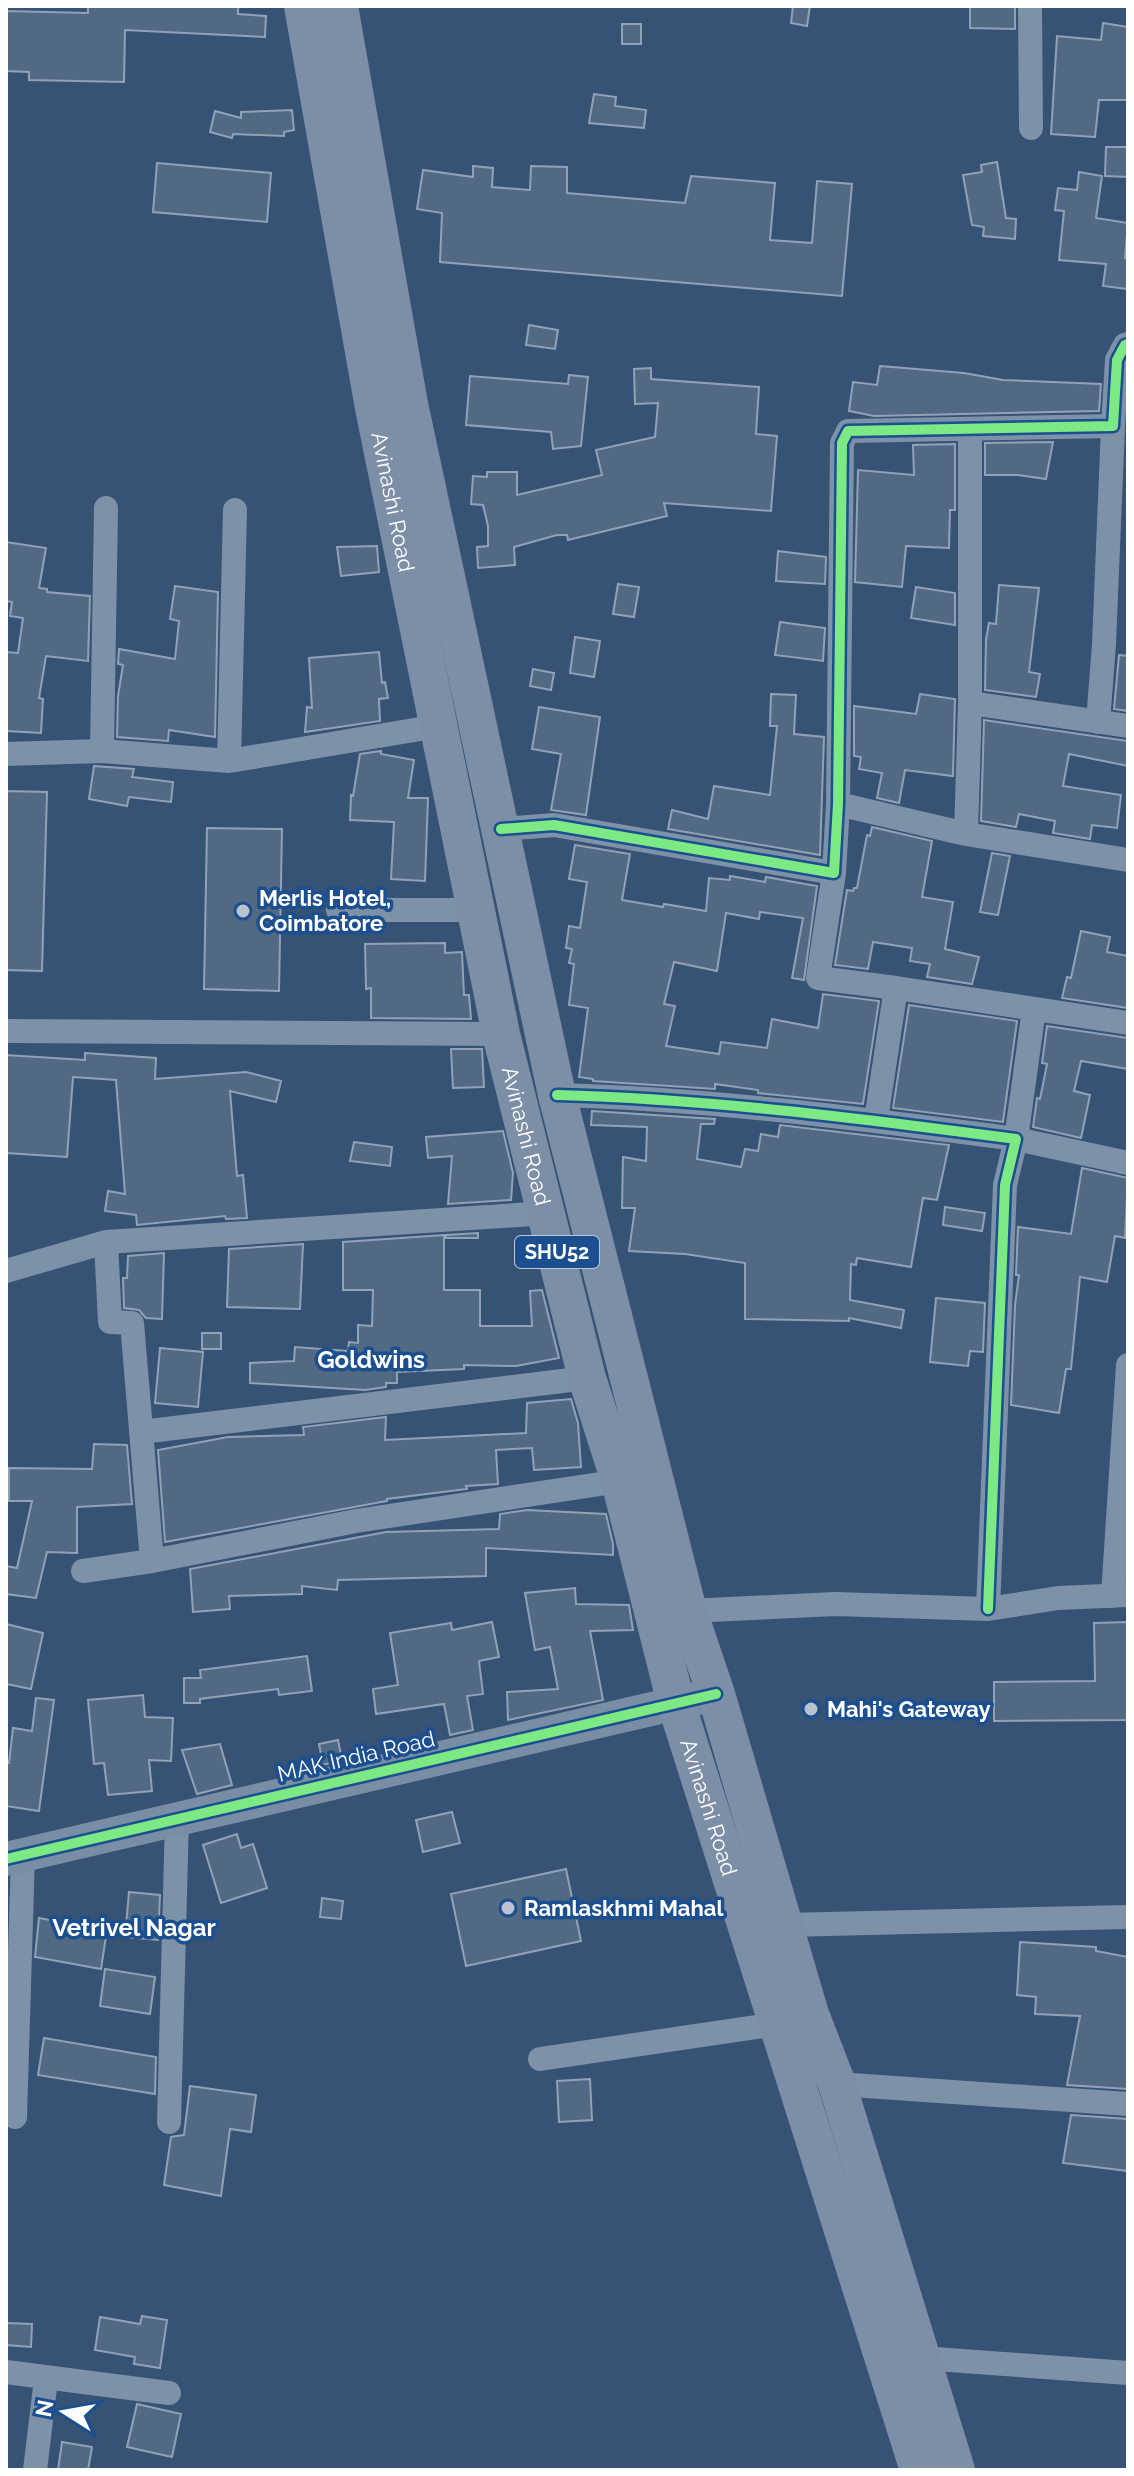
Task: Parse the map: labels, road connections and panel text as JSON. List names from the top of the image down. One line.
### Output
{"streets":{"main road":["Avinashi Road","SHU52"],"street":["MAK India Road"]},"crossings":[["Avinashi Road","MAK India Road"]],"districts":["Goldwins","Vetrivel Nagar"],"places":["Merlis Hotel, Coimbatore","Mahi's Gateway","Ramlaskhmi Mahal"],"north":"left"}
